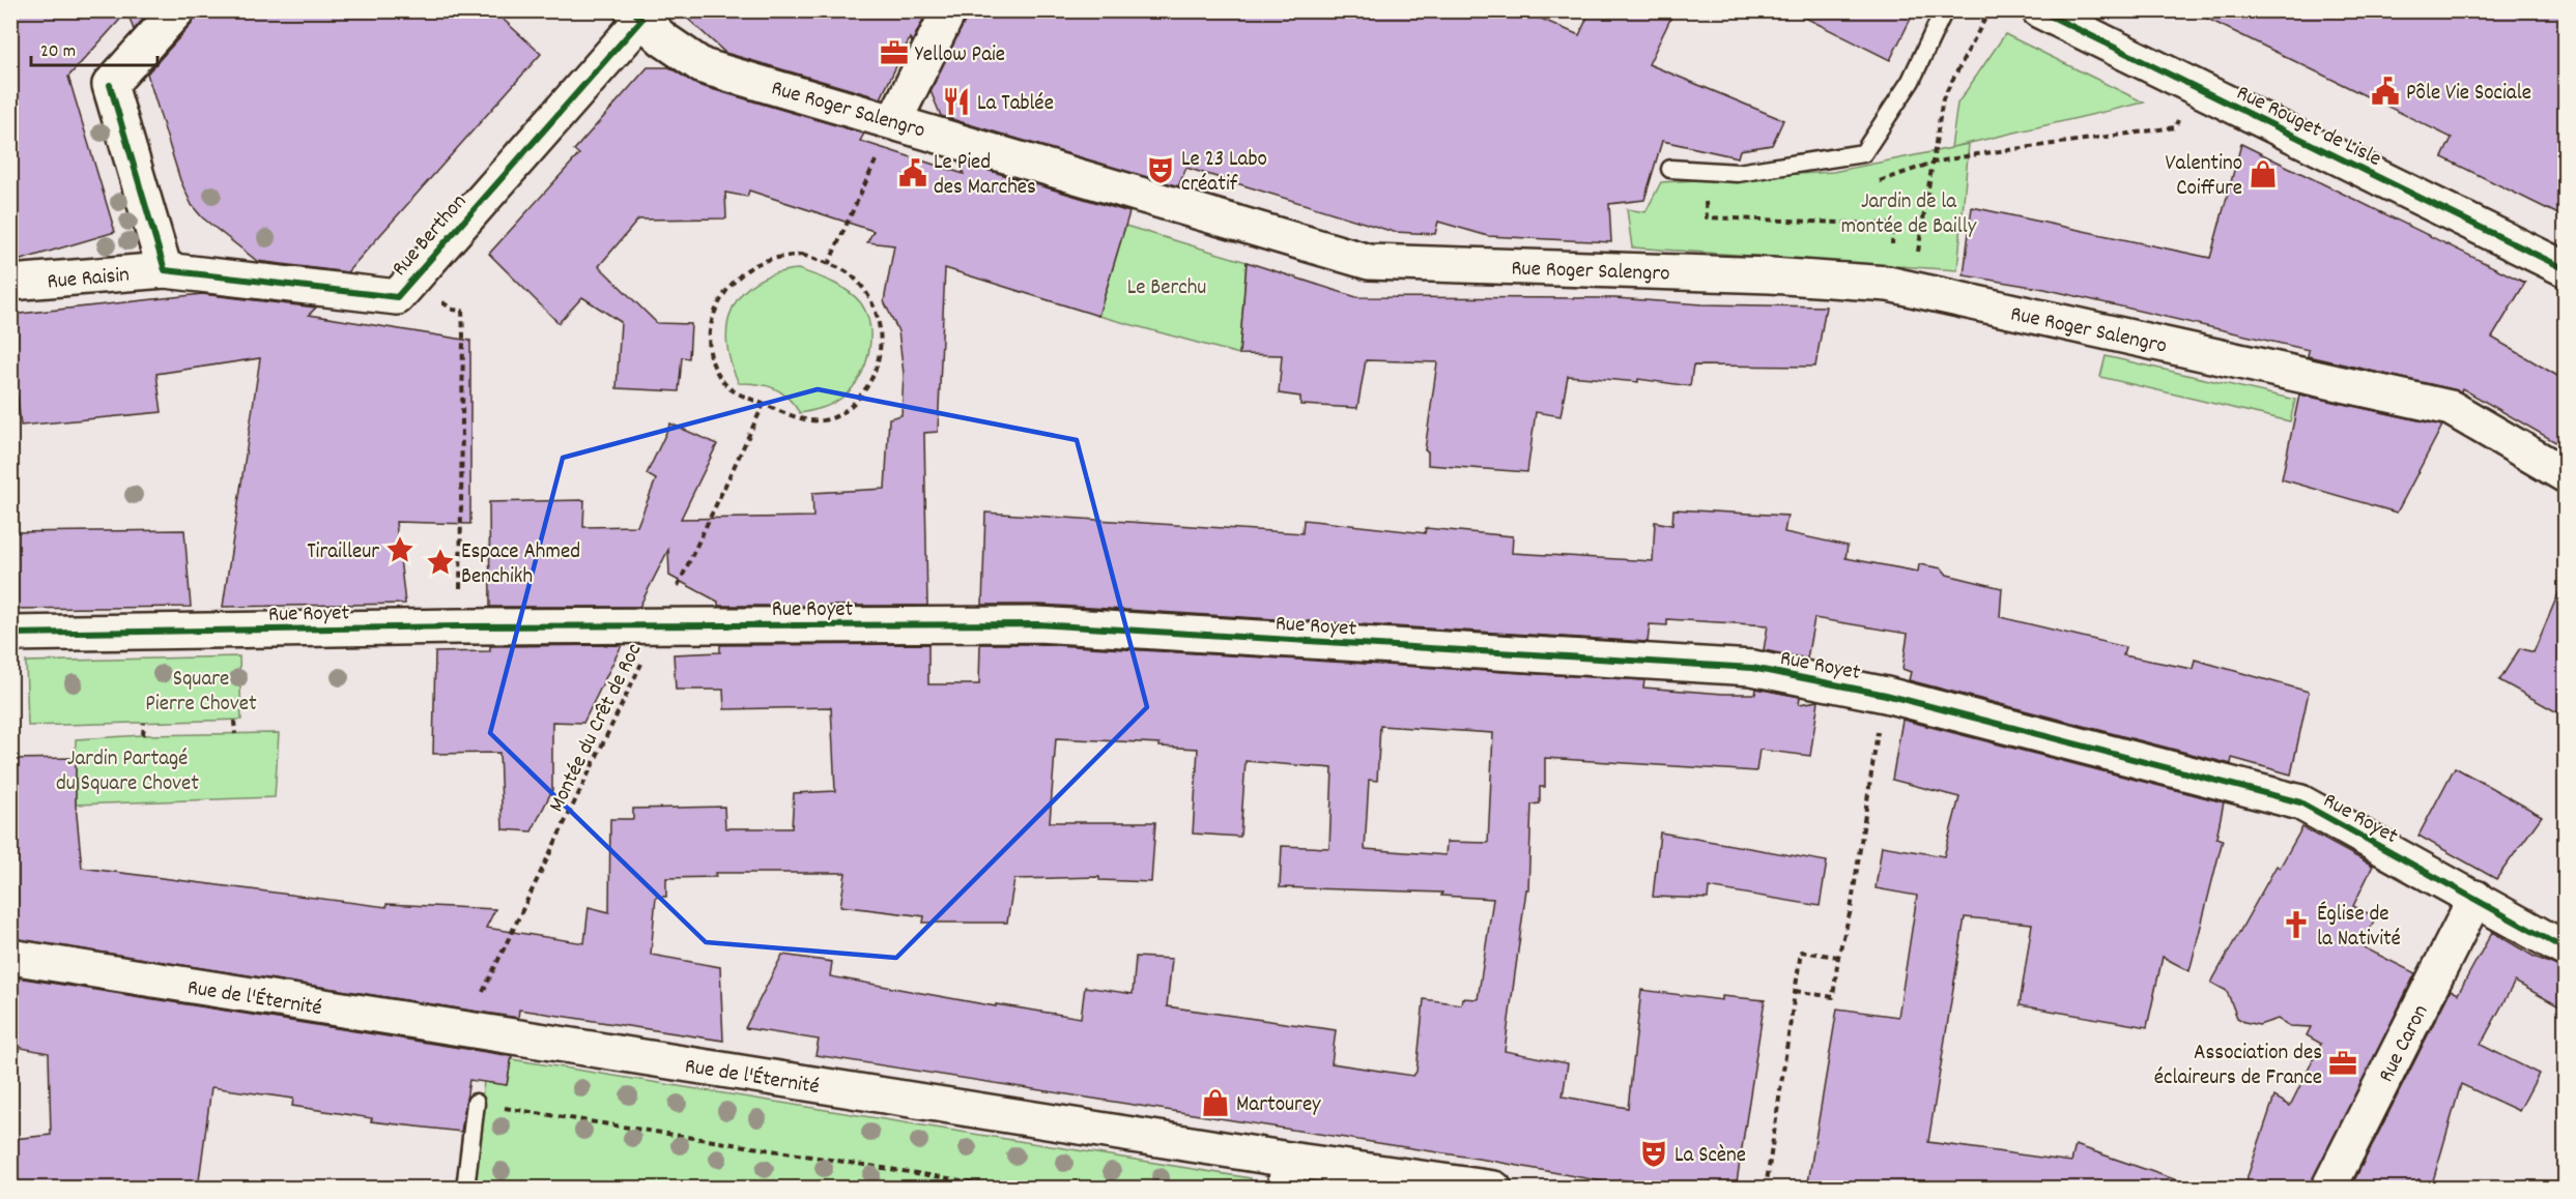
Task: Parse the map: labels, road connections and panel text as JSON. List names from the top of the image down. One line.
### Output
{"streets":{"street":["Rue Roger Salengro","Rue Rouget de Lisle","Rue Berthon","Rue Raisin","Rue Royet","Rue de l'Éternité","Rue Caron"],"path":["Montée du Crêt de Roc"]},"crossings":[["Rue Roger Salengro","Rue Berthon"],["Rue Berthon","Rue Raisin"],["Rue Royet","Montée du Crêt de Roc"],["Rue Royet","Rue Caron"],["Montée du Crêt de Roc","Rue de l'Éternité"]],"parks":["Jardin de la montée de Bailly","Le Berchu","Square Pierre Chovet","Jardin Partagé du Square Chovet"],"places":{"office":["Yellow Paie","Association des éclaireurs de France"],"public building":["Pôle Vie Sociale","Le Pied des Marches"],"restaurant":["La Tablée"],"theatre":["Le 23 Labo créatif","La Scène"],"shop":["Valentino Coiffure","Martourey"],"place":["Tirailleur","Espace Ahmed Benchikh"],"church":["Église de la Nativité"]},"scale_bar":"20 m"}
